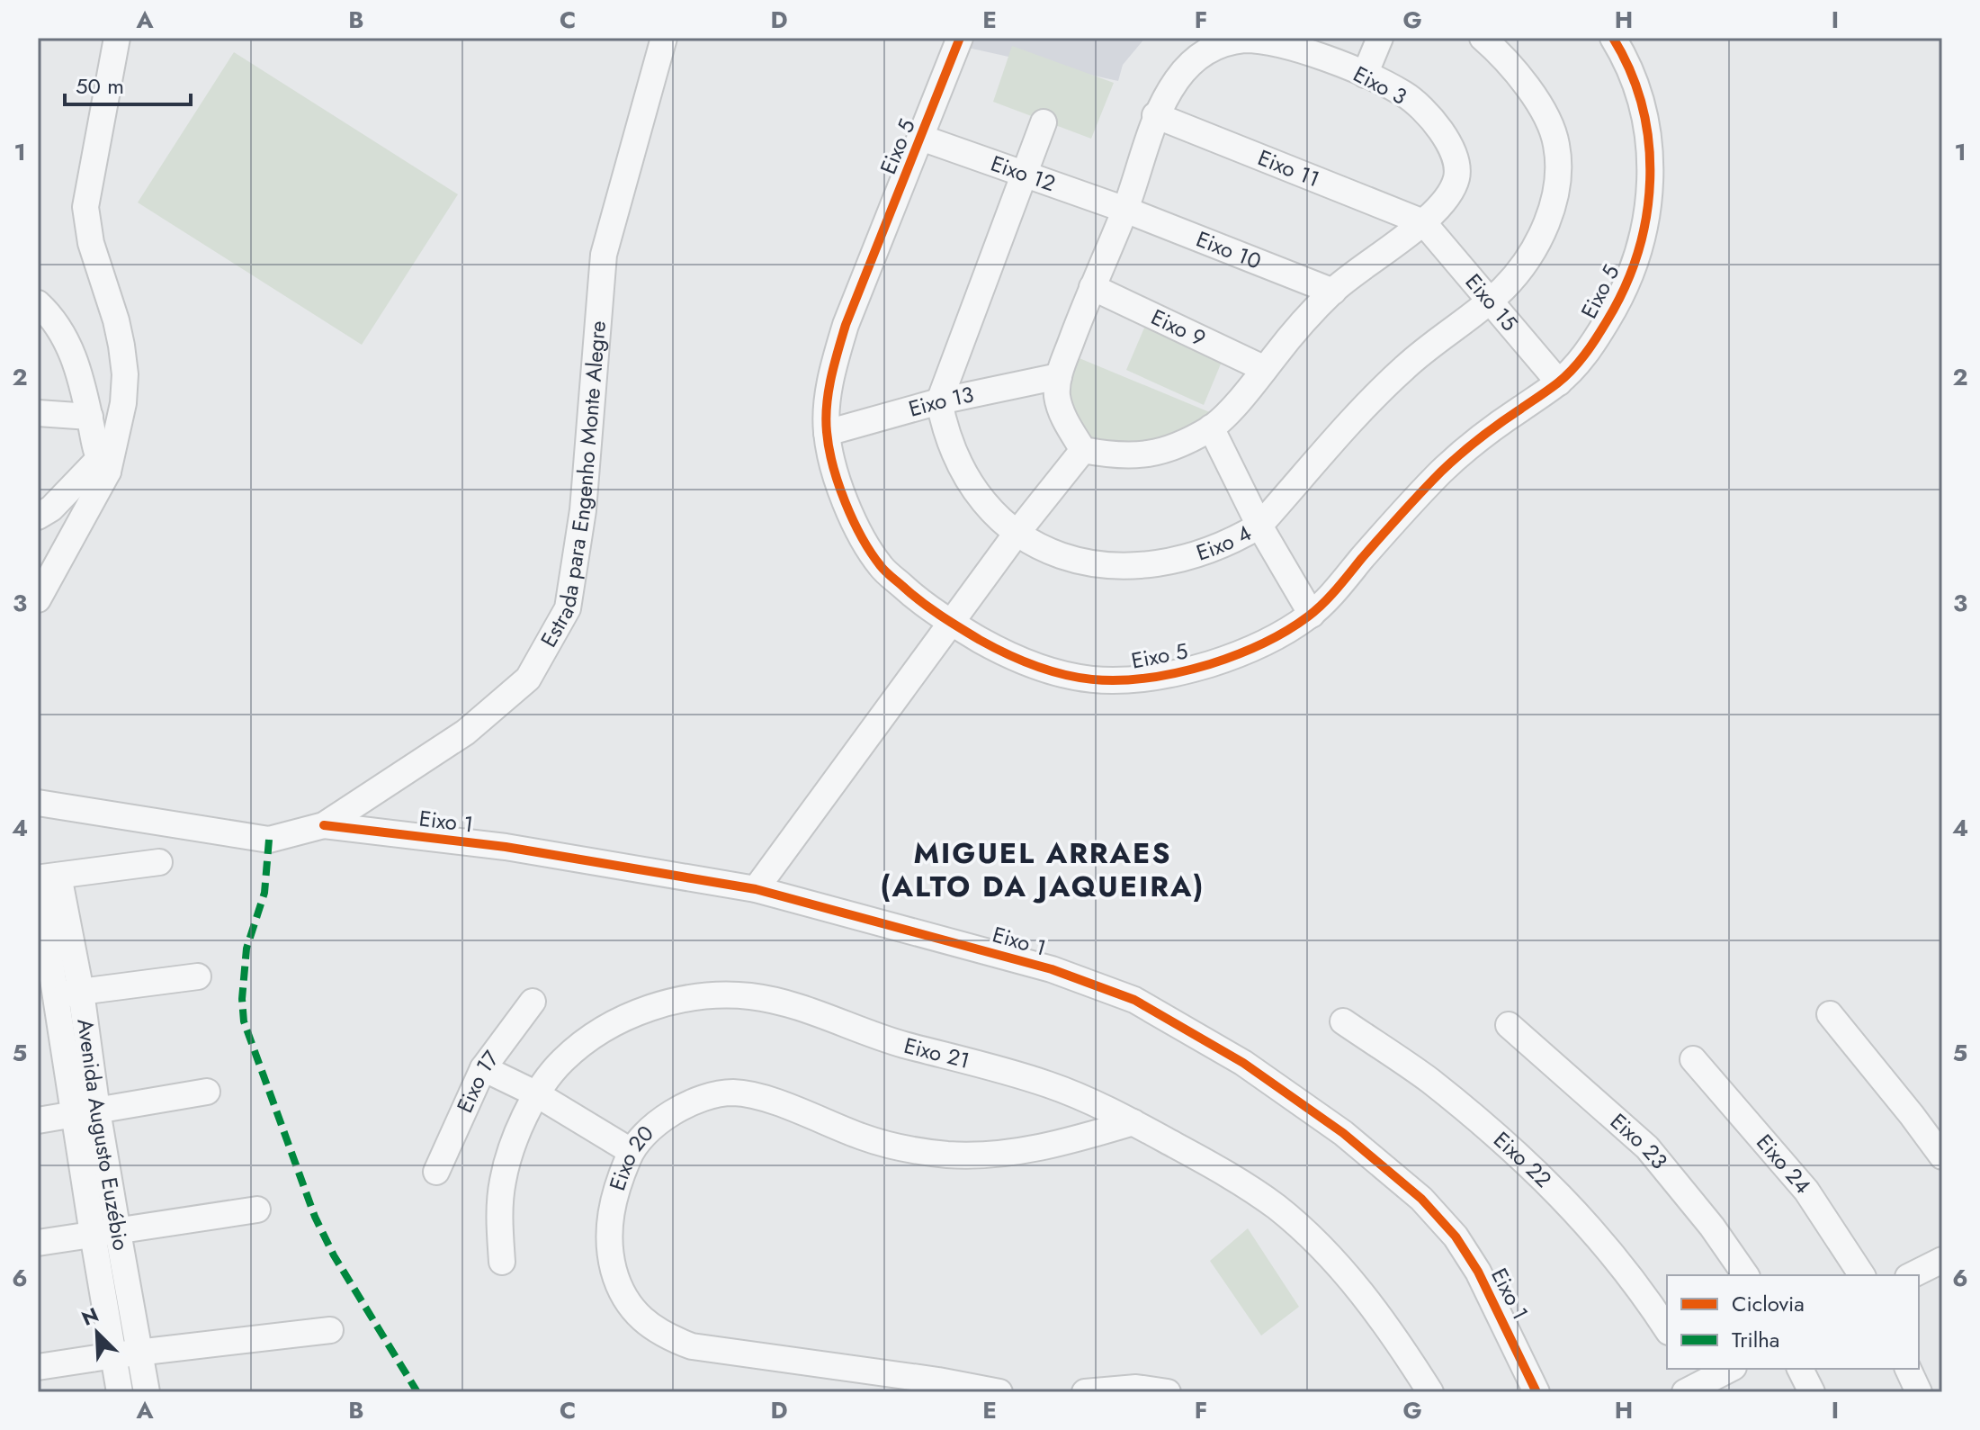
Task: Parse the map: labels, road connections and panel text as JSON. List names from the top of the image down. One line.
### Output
{"streets":{"street":["Eixo 3","Eixo 5","Eixo 11","Eixo 12","Eixo 10","Eixo 15","Eixo 9","Eixo 13","Estrada para Engenho Monte Alegre","Eixo 4","Eixo 1","Eixo 21","Eixo 17","Avenida Augusto Euzébio","Eixo 23","Eixo 22","Eixo 20","Eixo 24"]},"crossings":[["Eixo 3","Eixo 11"],["Eixo 3","Eixo 12"],["Eixo 3","Eixo 10"],["Eixo 3","Eixo 15"],["Eixo 3","Eixo 9"],["Eixo 3","Eixo 13"],["Eixo 5","Eixo 12"],["Eixo 5","Eixo 15"],["Eixo 5","Eixo 13"],["Eixo 11","Eixo 15"],["Eixo 12","Eixo 10"],["Eixo 15","Eixo 4"],["Eixo 13","Eixo 4"],["Estrada para Engenho Monte Alegre","Eixo 1"],["Eixo 21","Eixo 20"]],"districts":["MIGUEL ARRAES (ALTO DA JAQUEIRA)"],"legend":["Ciclovia","Trilha"],"scale_bar":"50 m","north":"top left","grid":{"columns":["A","B","C","D","E","F","G","H","I"],"rows":["1","2","3","4","5","6"]}}
